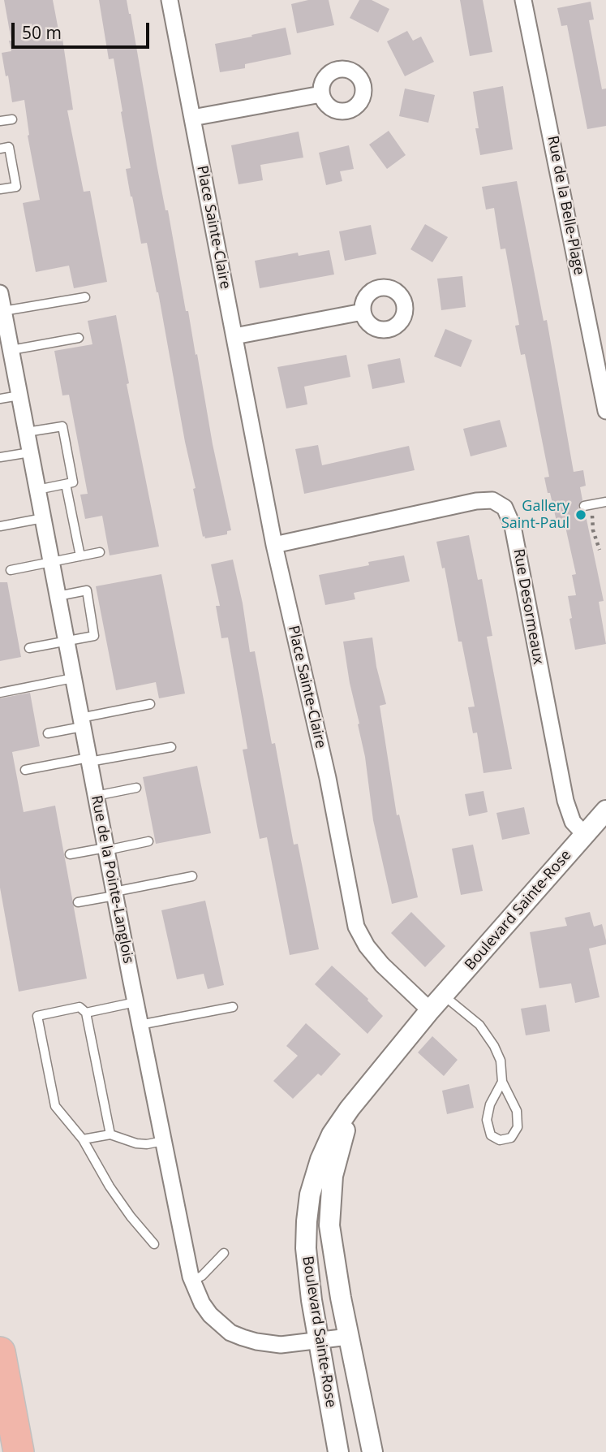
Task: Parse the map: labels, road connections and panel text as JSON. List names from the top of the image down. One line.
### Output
{"streets":{"street":["Rue de la Belle-Plage","Place Sainte-Claire","Rue Desormeaux","Rue de la Pointe-Langlois","Boulevard Sainte-Rose"]},"crossings":[["Place Sainte-Claire","Rue Desormeaux"],["Place Sainte-Claire","Boulevard Sainte-Rose"],["Rue Desormeaux","Boulevard Sainte-Rose"],["Rue de la Pointe-Langlois","Boulevard Sainte-Rose"]],"places":["Gallery Saint-Paul"],"scale_bar":"50 m"}
